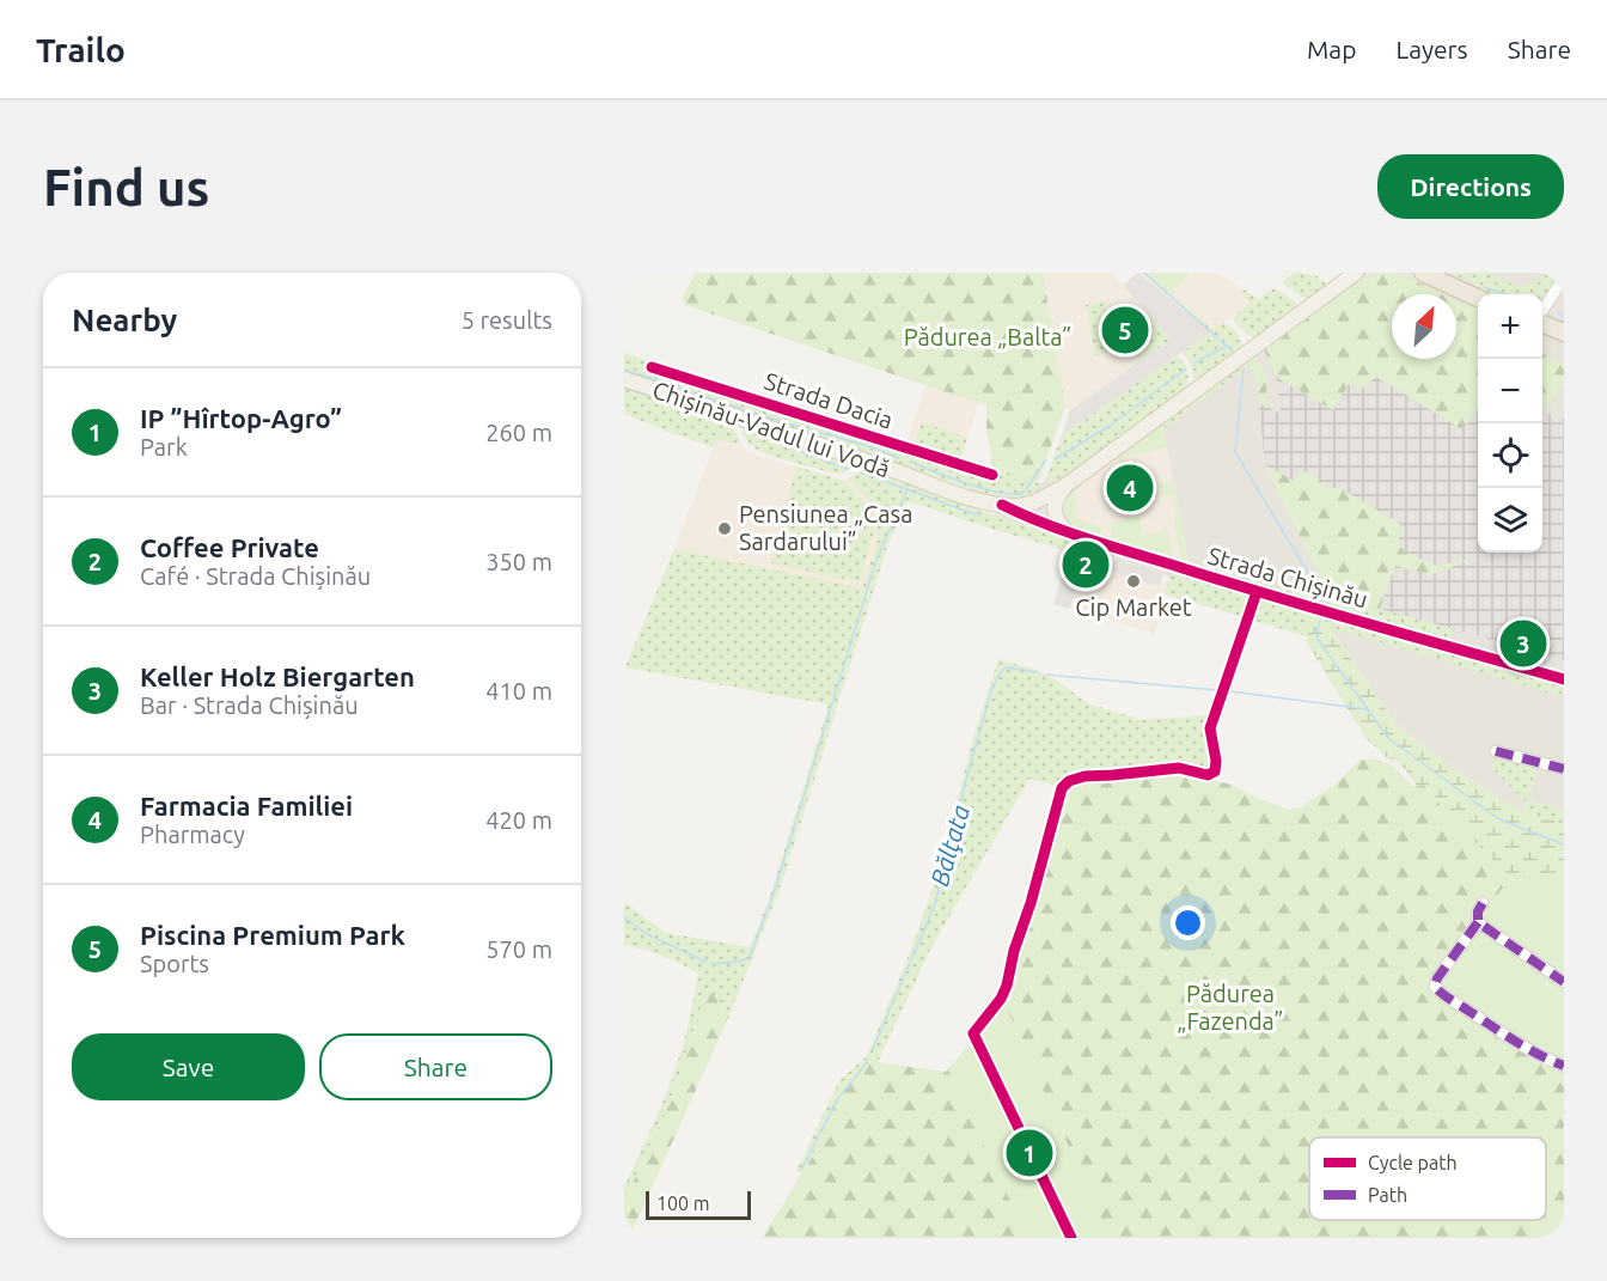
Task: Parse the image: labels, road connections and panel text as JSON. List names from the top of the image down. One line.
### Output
{"streets":{"main road":["Chișinău-Vadul lui Vodă"],"street":["Strada Dacia","Strada Chișinău"]},"crossings":[["Chișinău-Vadul lui Vodă","Strada Chișinău"]],"water":["Bălţata"],"parks":["Pădurea „Balta”","Pădurea „Fazenda”"],"places":["Pensiunea „Casa Sardarului”","Cip Market"],"legend":["Cycle path","Path"],"scale_bar":"100 m","north":"top right","page":{"header":"Trailo","nav":["Map","Layers","Share"],"buttons":["Directions",["Save","Share"]],"title":"Find us","heading":["Nearby","5 results"],"map_buttons":["+","−"],"pins":["5","4","2","3","1"],"list":[{"mark":"1","name":"IP ”Hîrtop-Agro”","note":"Park","value":"260 m"},{"mark":"2","name":"Coffee Private","note":"Café · Strada Chișinău","value":"350 m"},{"mark":"3","name":"Keller Holz Biergarten","note":"Bar · Strada Chișinău","value":"410 m"},{"mark":"4","name":"Farmacia Familiei","note":"Pharmacy","value":"420 m"},{"mark":"5","name":"Piscina Premium Park","note":"Sports","value":"570 m"}],"scale":"100 m"}}
